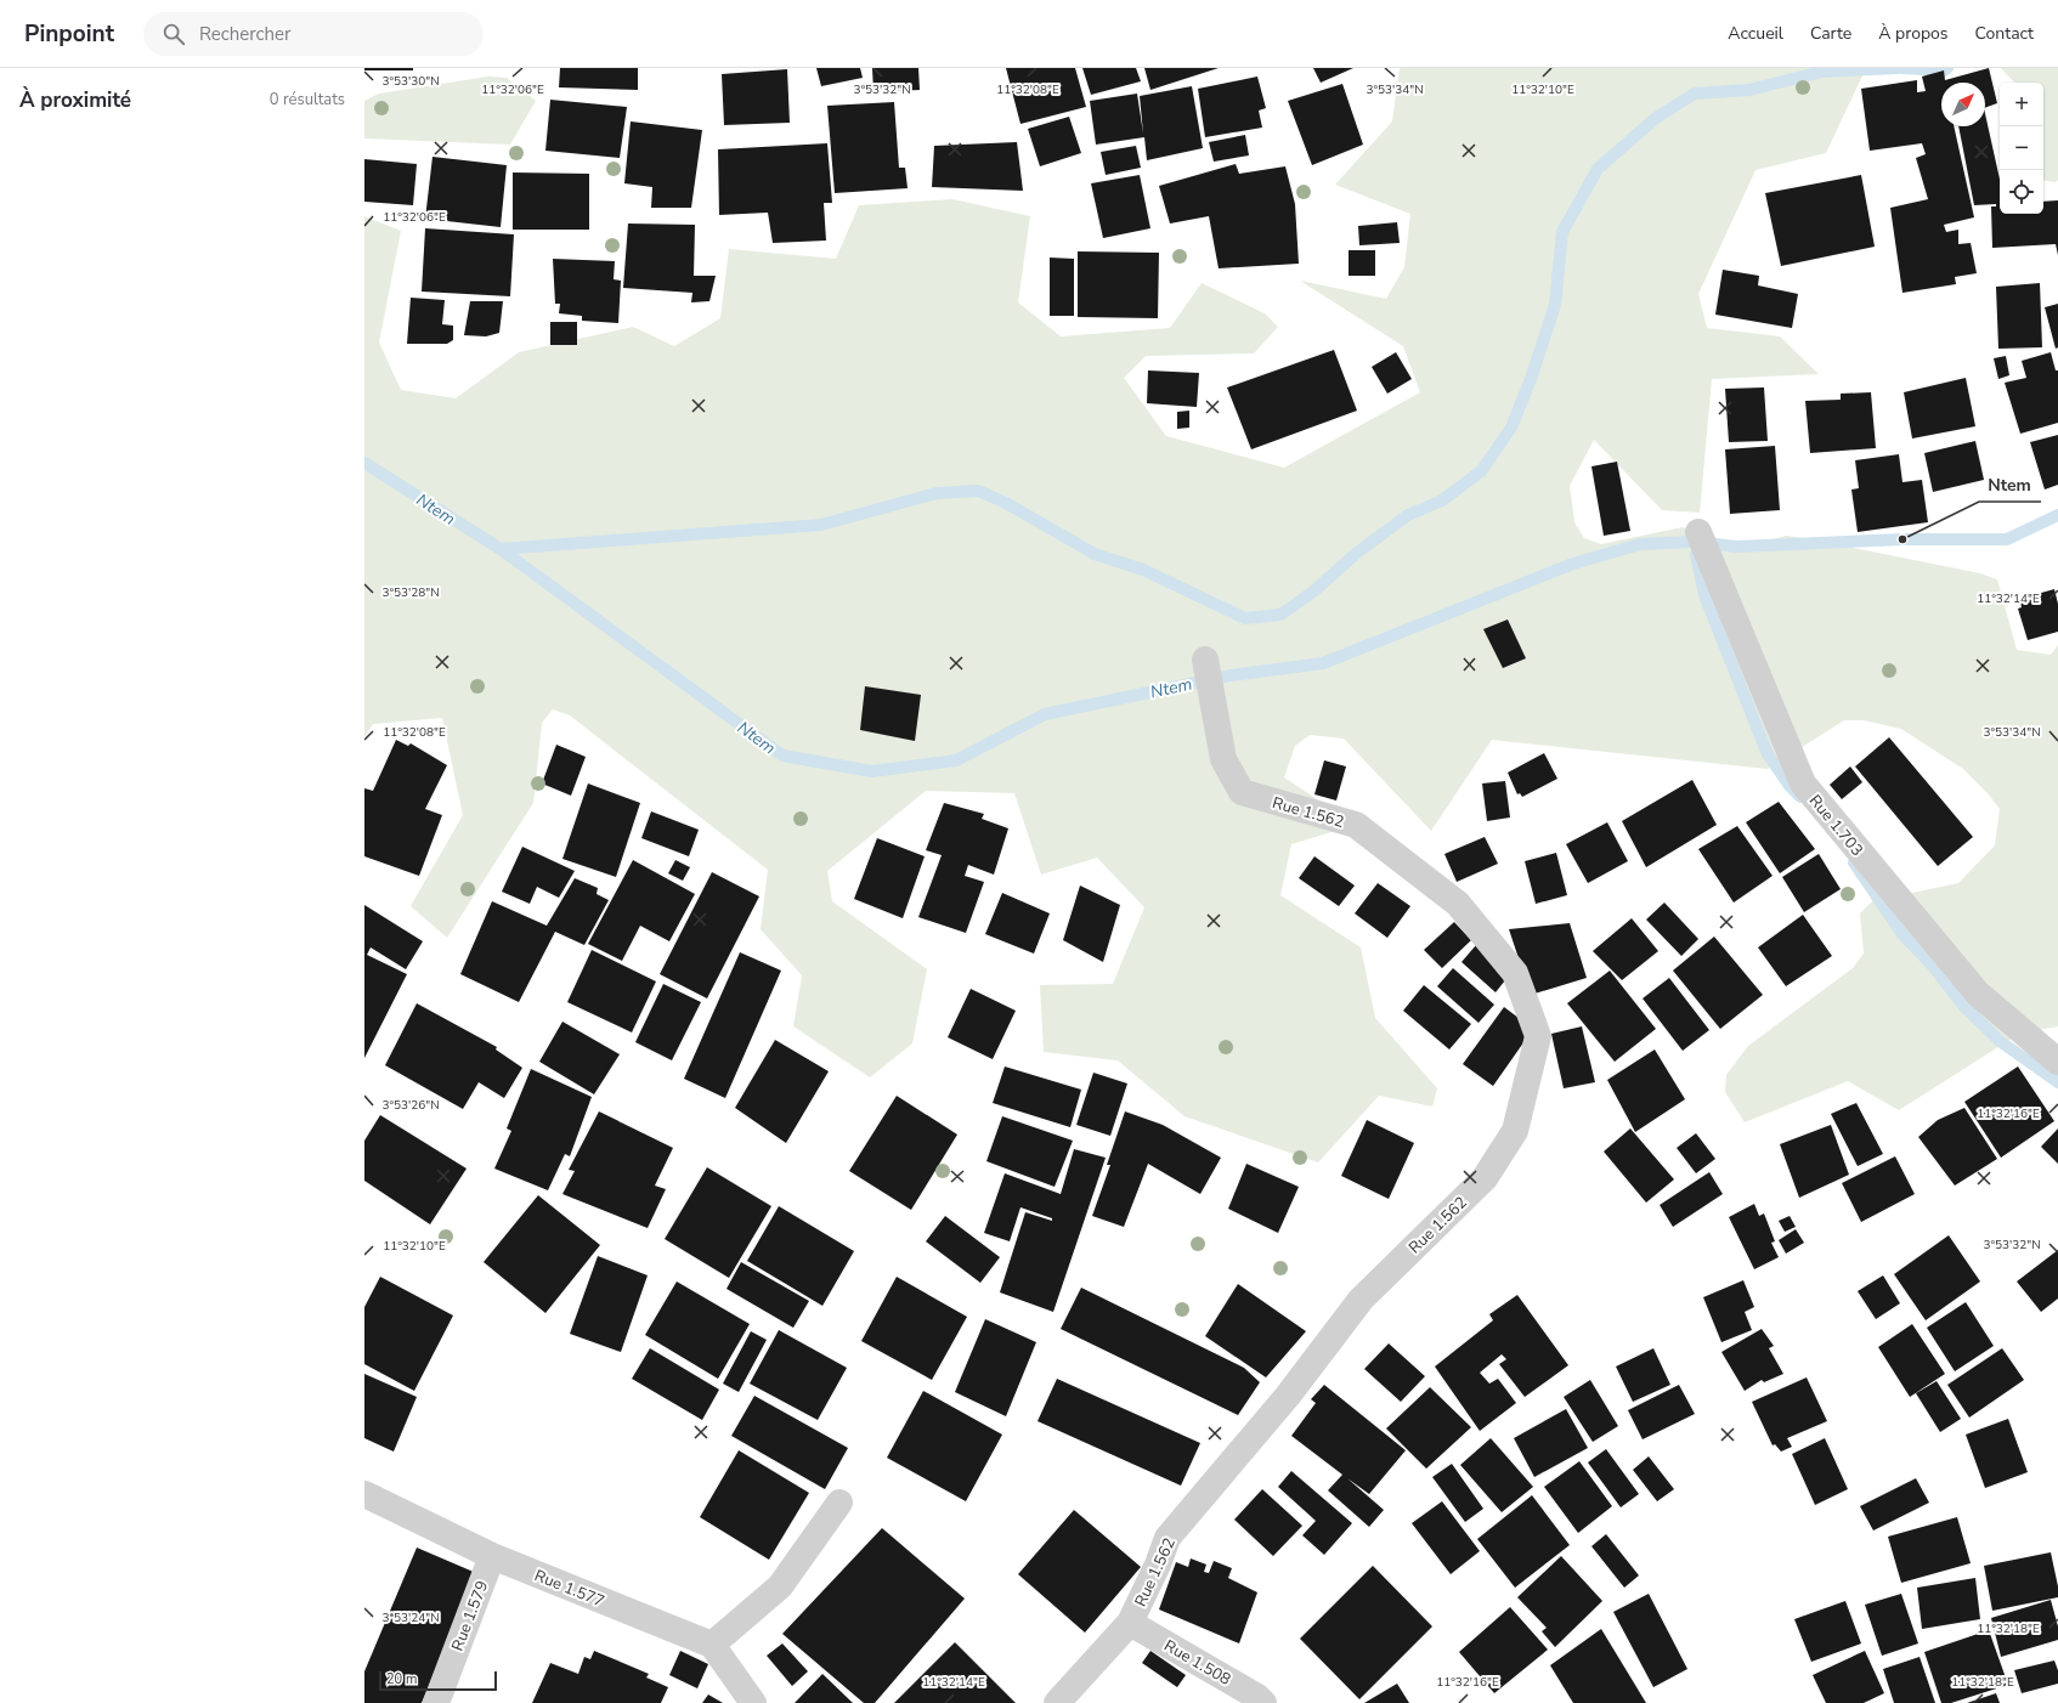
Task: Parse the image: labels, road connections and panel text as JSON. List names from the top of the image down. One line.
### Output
{"streets":{"street":["Rue 1.562","Rue 1.703","Rue 1.577","Rue 1.579","Rue 1.508"]},"crossings":[["Rue 1.562","Rue 1.508"],["Rue 1.577","Rue 1.579"]],"water":["Ntem"],"places":["Ntem"],"scale_bar":"20 m","north":"top right","page":{"header":"Pinpoint","search":"Rechercher","nav":["Accueil","Carte","À propos","Contact"],"heading":["À proximité","0 résultats"],"map_buttons":["+","−"],"scale":"20 m"},"coordinates":["3°53'30\"N","11°32'06\"E","3°53'32\"N","11°32'08\"E","3°53'34\"N","11°32'10\"E","3°53'28\"N","11°32'14\"E","3°53'26\"N","11°32'16\"E","3°53'24\"N","11°32'18\"E"]}
